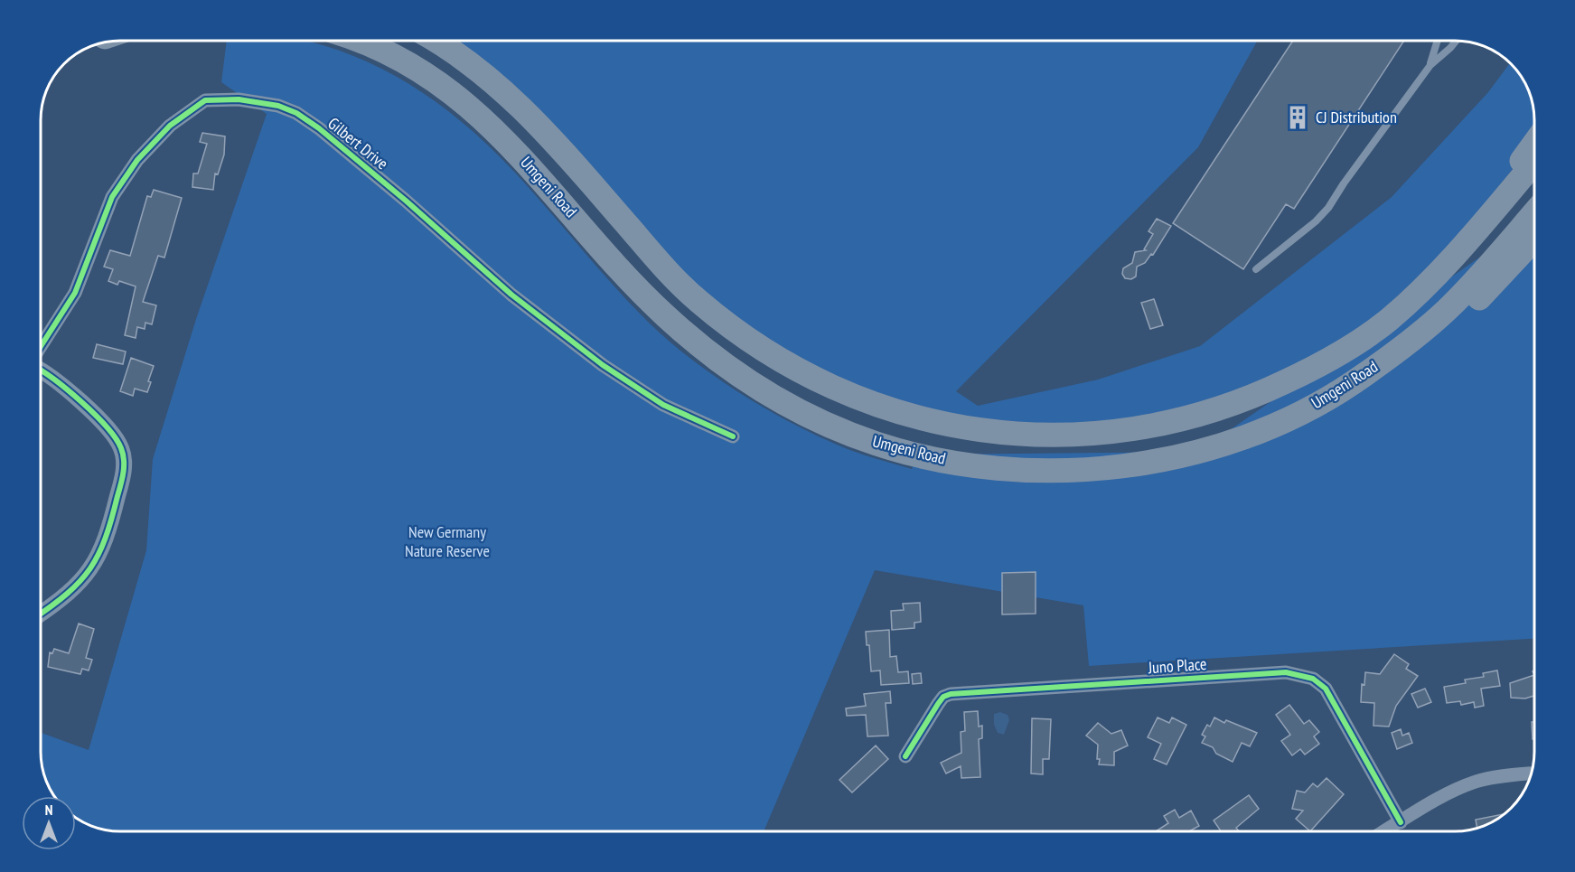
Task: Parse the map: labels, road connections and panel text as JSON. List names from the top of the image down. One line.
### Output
{"streets":{"highway":["Umgeni Road"],"street":["Gilbert Drive","Juno Place"]},"parks":["New Germany Nature Reserve"],"places":{"building":["CJ Distribution"]},"north":"top"}
